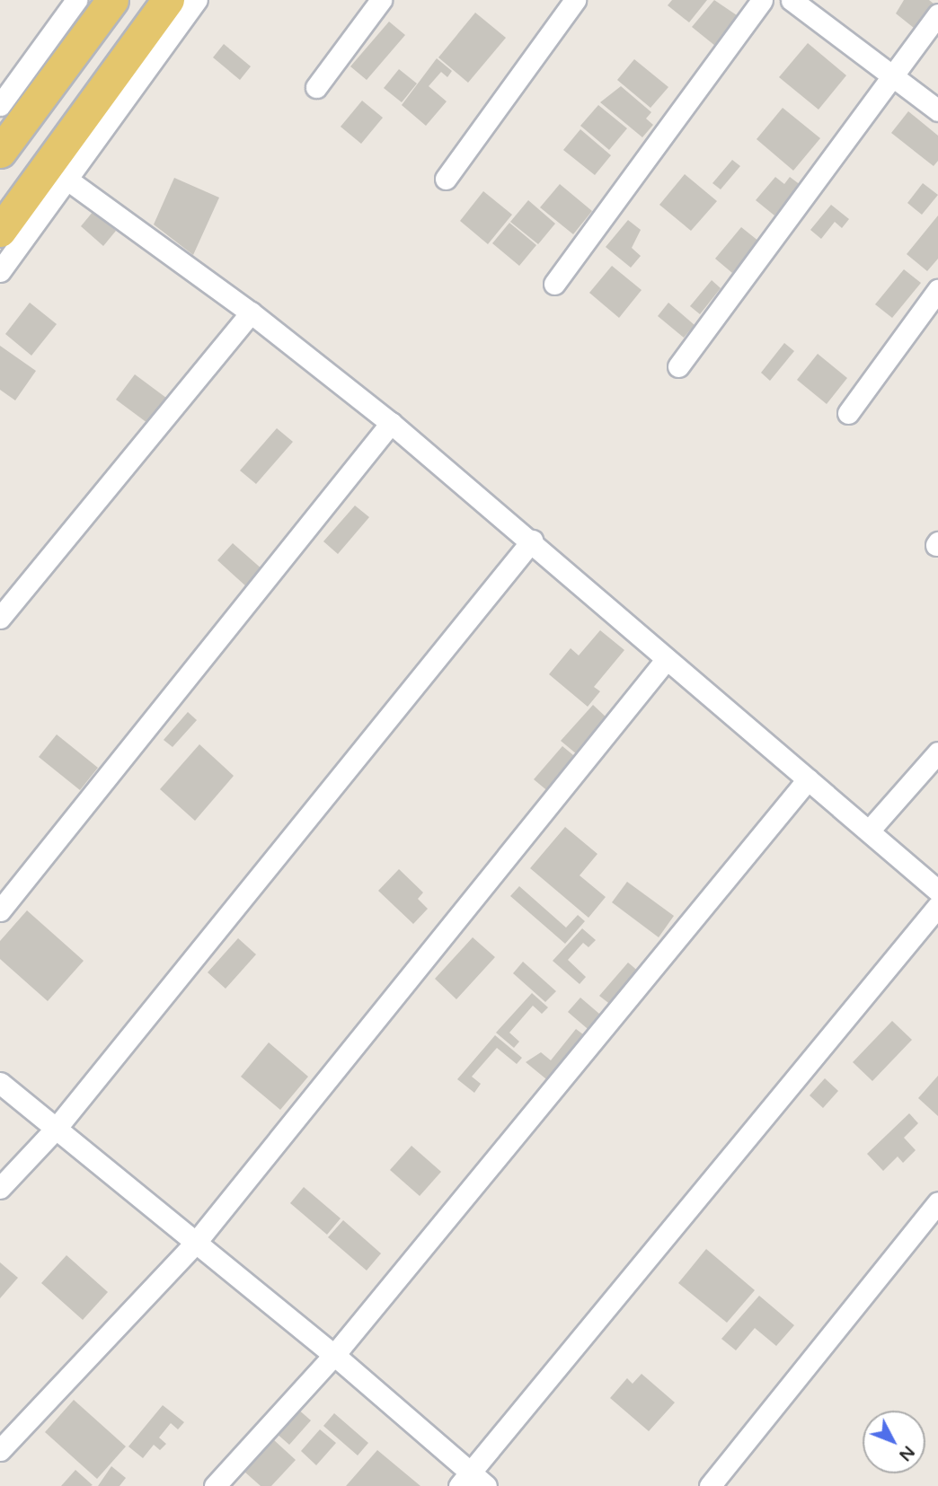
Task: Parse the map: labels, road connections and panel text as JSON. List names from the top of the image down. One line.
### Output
{"north":"bottom right"}
